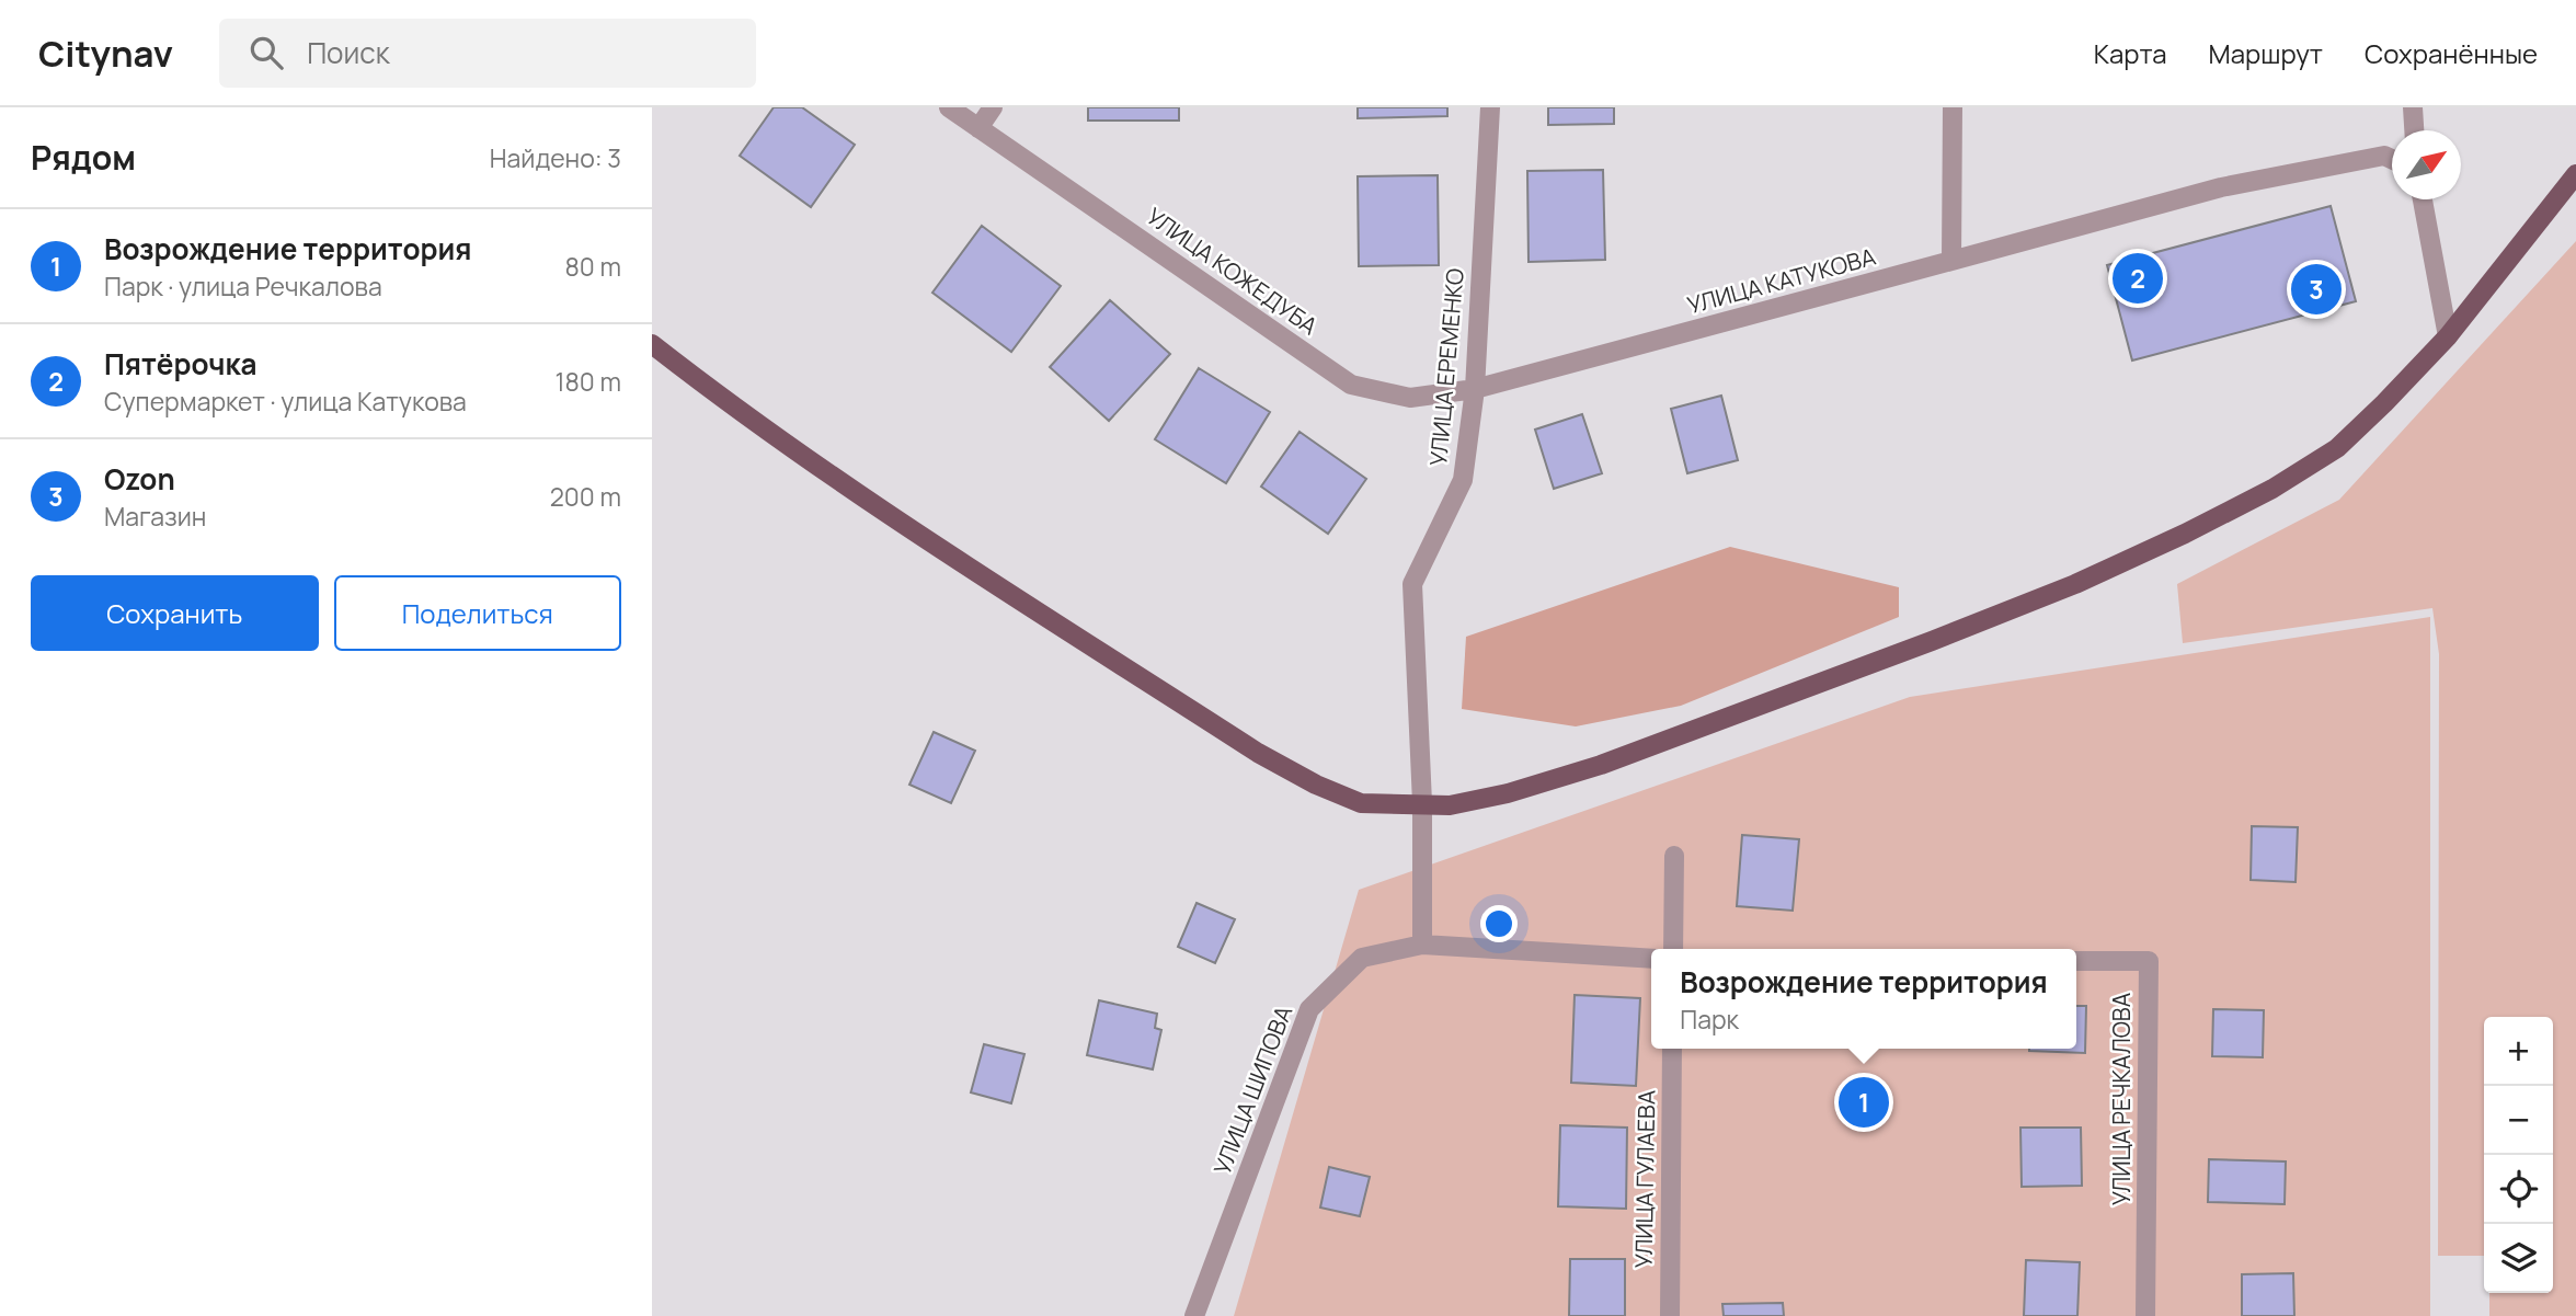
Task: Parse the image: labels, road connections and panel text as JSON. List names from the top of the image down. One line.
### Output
{"streets":{"street":["УЛИЦА КОЖЕДУБА","УЛИЦА КАТУКОВА","УЛИЦА ЕРЕМЕНКО","УЛИЦА ШИПОВА","УЛИЦА РЕЧКАЛОВА","УЛИЦА ГУЛАЕВА"]},"crossings":[["УЛИЦА КОЖЕДУБА","УЛИЦА КАТУКОВА"],["УЛИЦА КОЖЕДУБА","УЛИЦА ЕРЕМЕНКО"],["УЛИЦА КАТУКОВА","УЛИЦА ЕРЕМЕНКО"]],"north":"top right","page":{"header":"Citynav","search":"Поиск","nav":["Карта","Маршрут","Сохранённые"],"heading":["Рядом","Найдено: 3"],"list":[{"mark":"1","name":"Возрождение территория","note":"Парк · улица Речкалова","value":"80 m"},{"mark":"2","name":"Пятёрочка","note":"Супермаркет · улица Катукова","value":"180 m"},{"mark":"3","name":"Ozon","note":"Магазин","value":"200 m"}],"pins":["2","3","1"],"buttons":["Сохранить","Поделиться"],"popup":["Возрождение территория","Парк"],"map_buttons":["+","−"]}}
